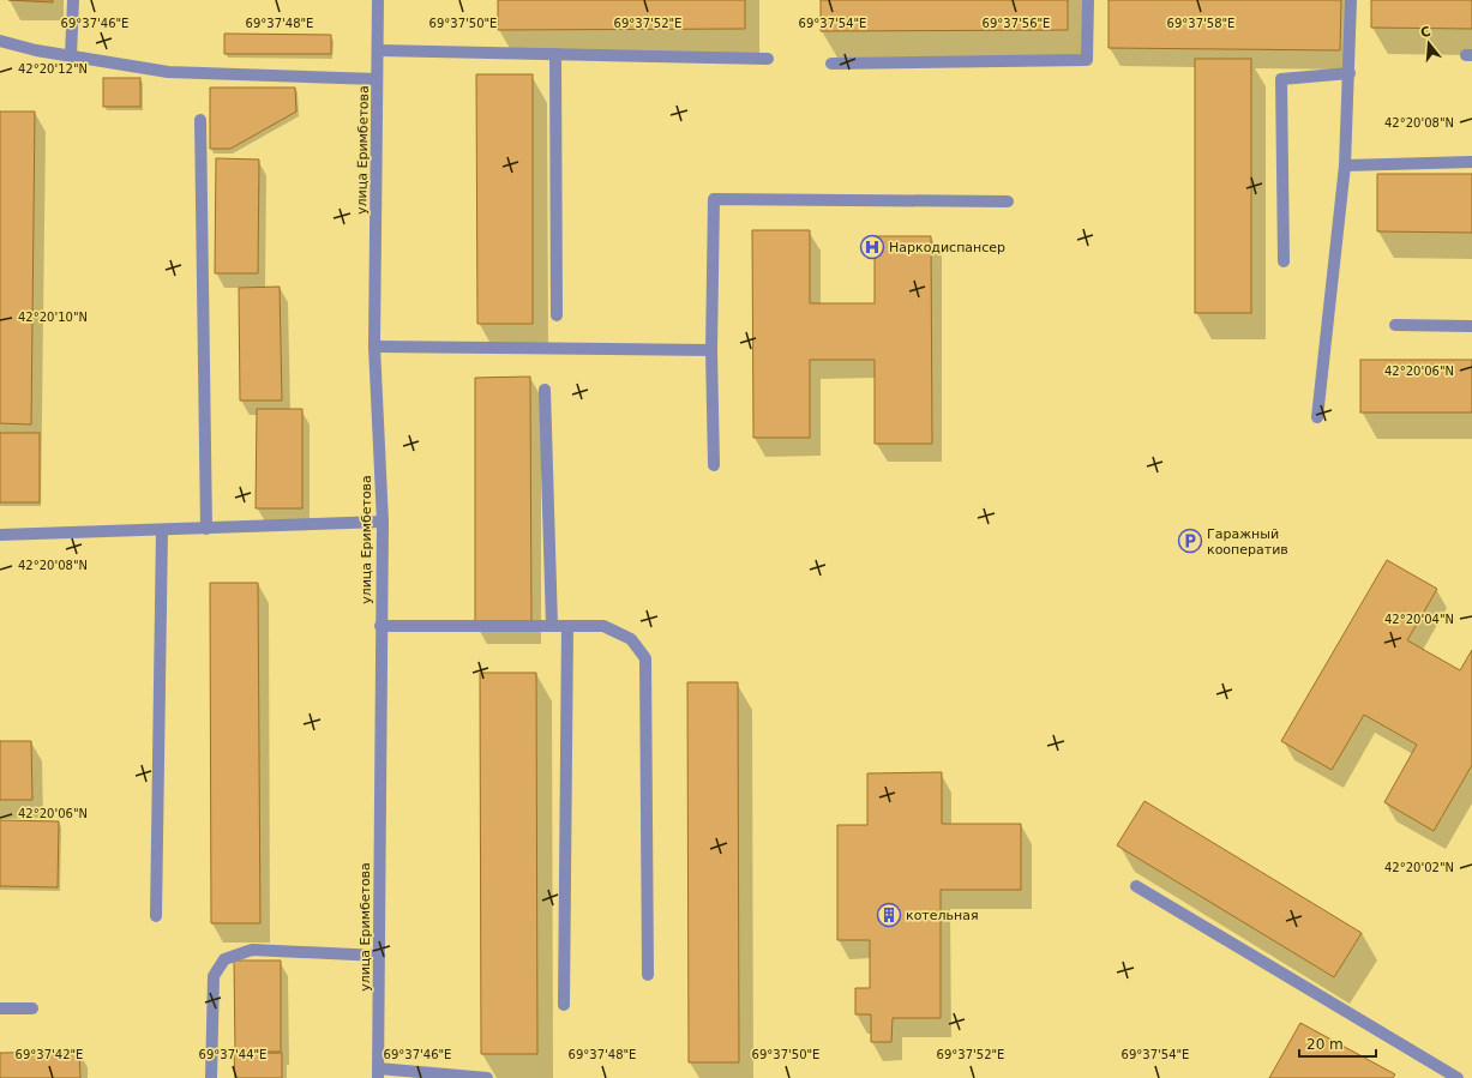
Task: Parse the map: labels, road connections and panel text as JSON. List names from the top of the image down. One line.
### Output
{"streets":{"street":["улица Еримбетова"]},"places":{"hospital":["Наркодиспансер"],"parking":["Гаражный кооператив"],"building":["котельная"]},"scale_bar":"20 m","north":"top","coordinates":["69°37'46\"E","69°37'48\"E","69°37'50\"E","69°37'52\"E","69°37'54\"E","69°37'56\"E","69°37'58\"E","42°20'12\"N","42°20'08\"N","42°20'10\"N","42°20'06\"N","42°20'04\"N","42°20'02\"N","69°37'42\"E","69°37'44\"E"]}
